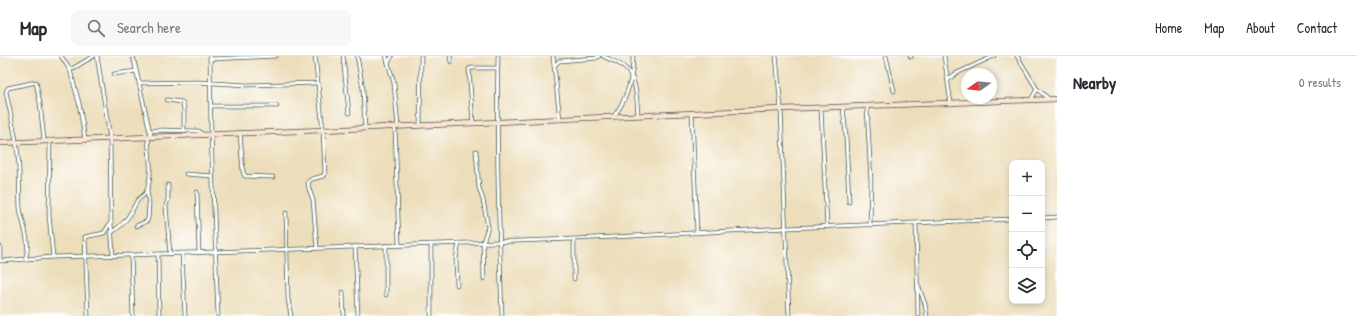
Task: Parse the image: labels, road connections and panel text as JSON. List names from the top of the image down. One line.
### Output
{"north":"left","page":{"header":"Map","search":"Search here","nav":["Home","Map","About","Contact"],"heading":["Nearby","0 results"],"map_buttons":["+","−"]}}
